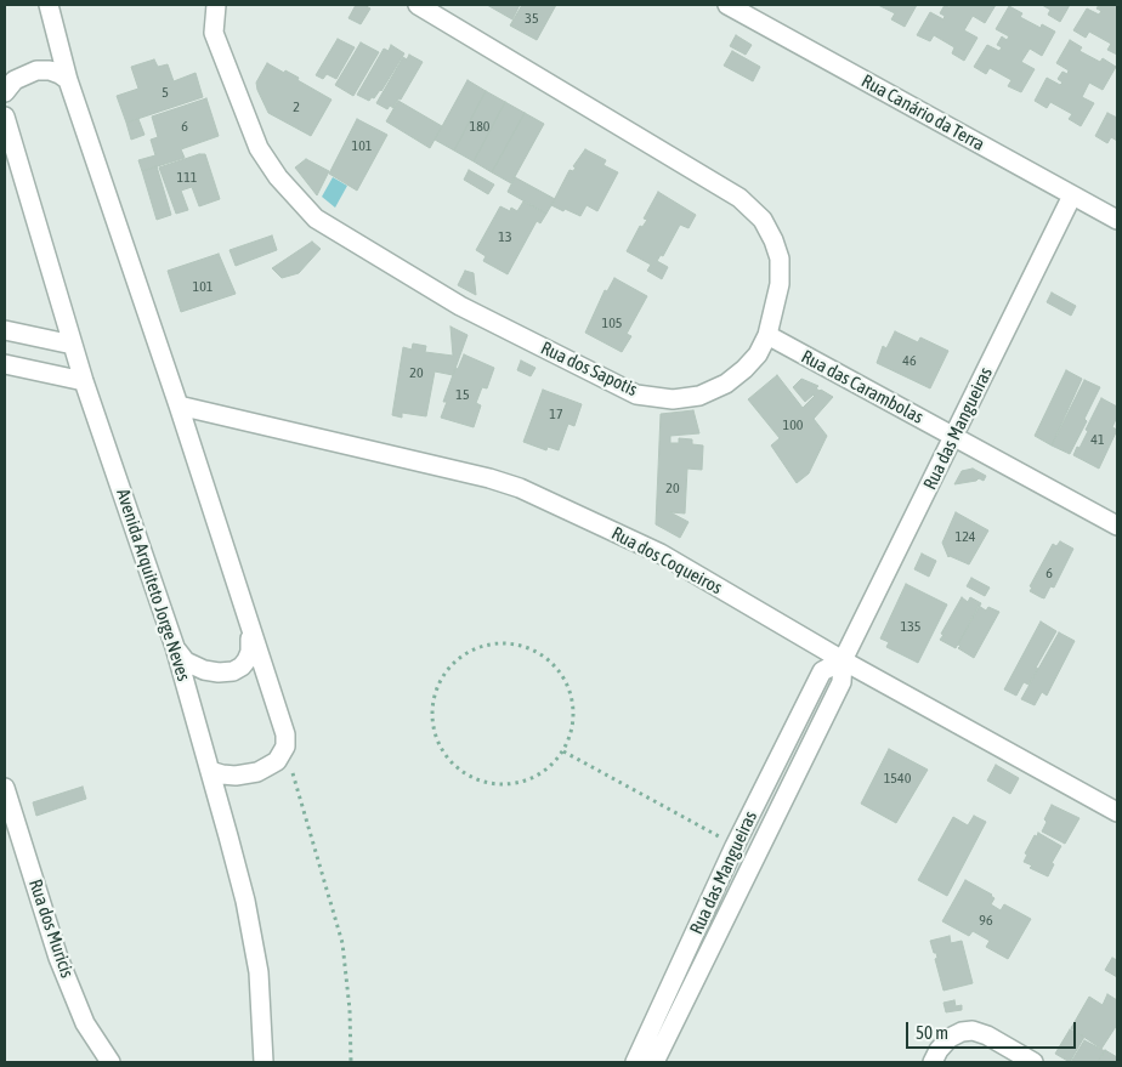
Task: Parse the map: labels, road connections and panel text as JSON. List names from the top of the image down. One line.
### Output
{"streets":{"street":["Rua Canário da Terra","Rua dos Sapotis","Rua das Carambolas","Rua das Mangueiras","Rua dos Coqueiros","Avenida Arquiteto Jorge Neves","Rua dos Muricis"]},"crossings":[["Rua Canário da Terra","Rua das Mangueiras"],["Rua dos Sapotis","Rua das Carambolas"],["Rua das Carambolas","Rua das Mangueiras"],["Rua das Mangueiras","Rua dos Coqueiros"]],"house_numbers":["35","5","2","6","180","101","111","13","101","105","46","20","15","17","100","41","20","124","6","135","1540","96"],"scale_bar":"50 m"}
